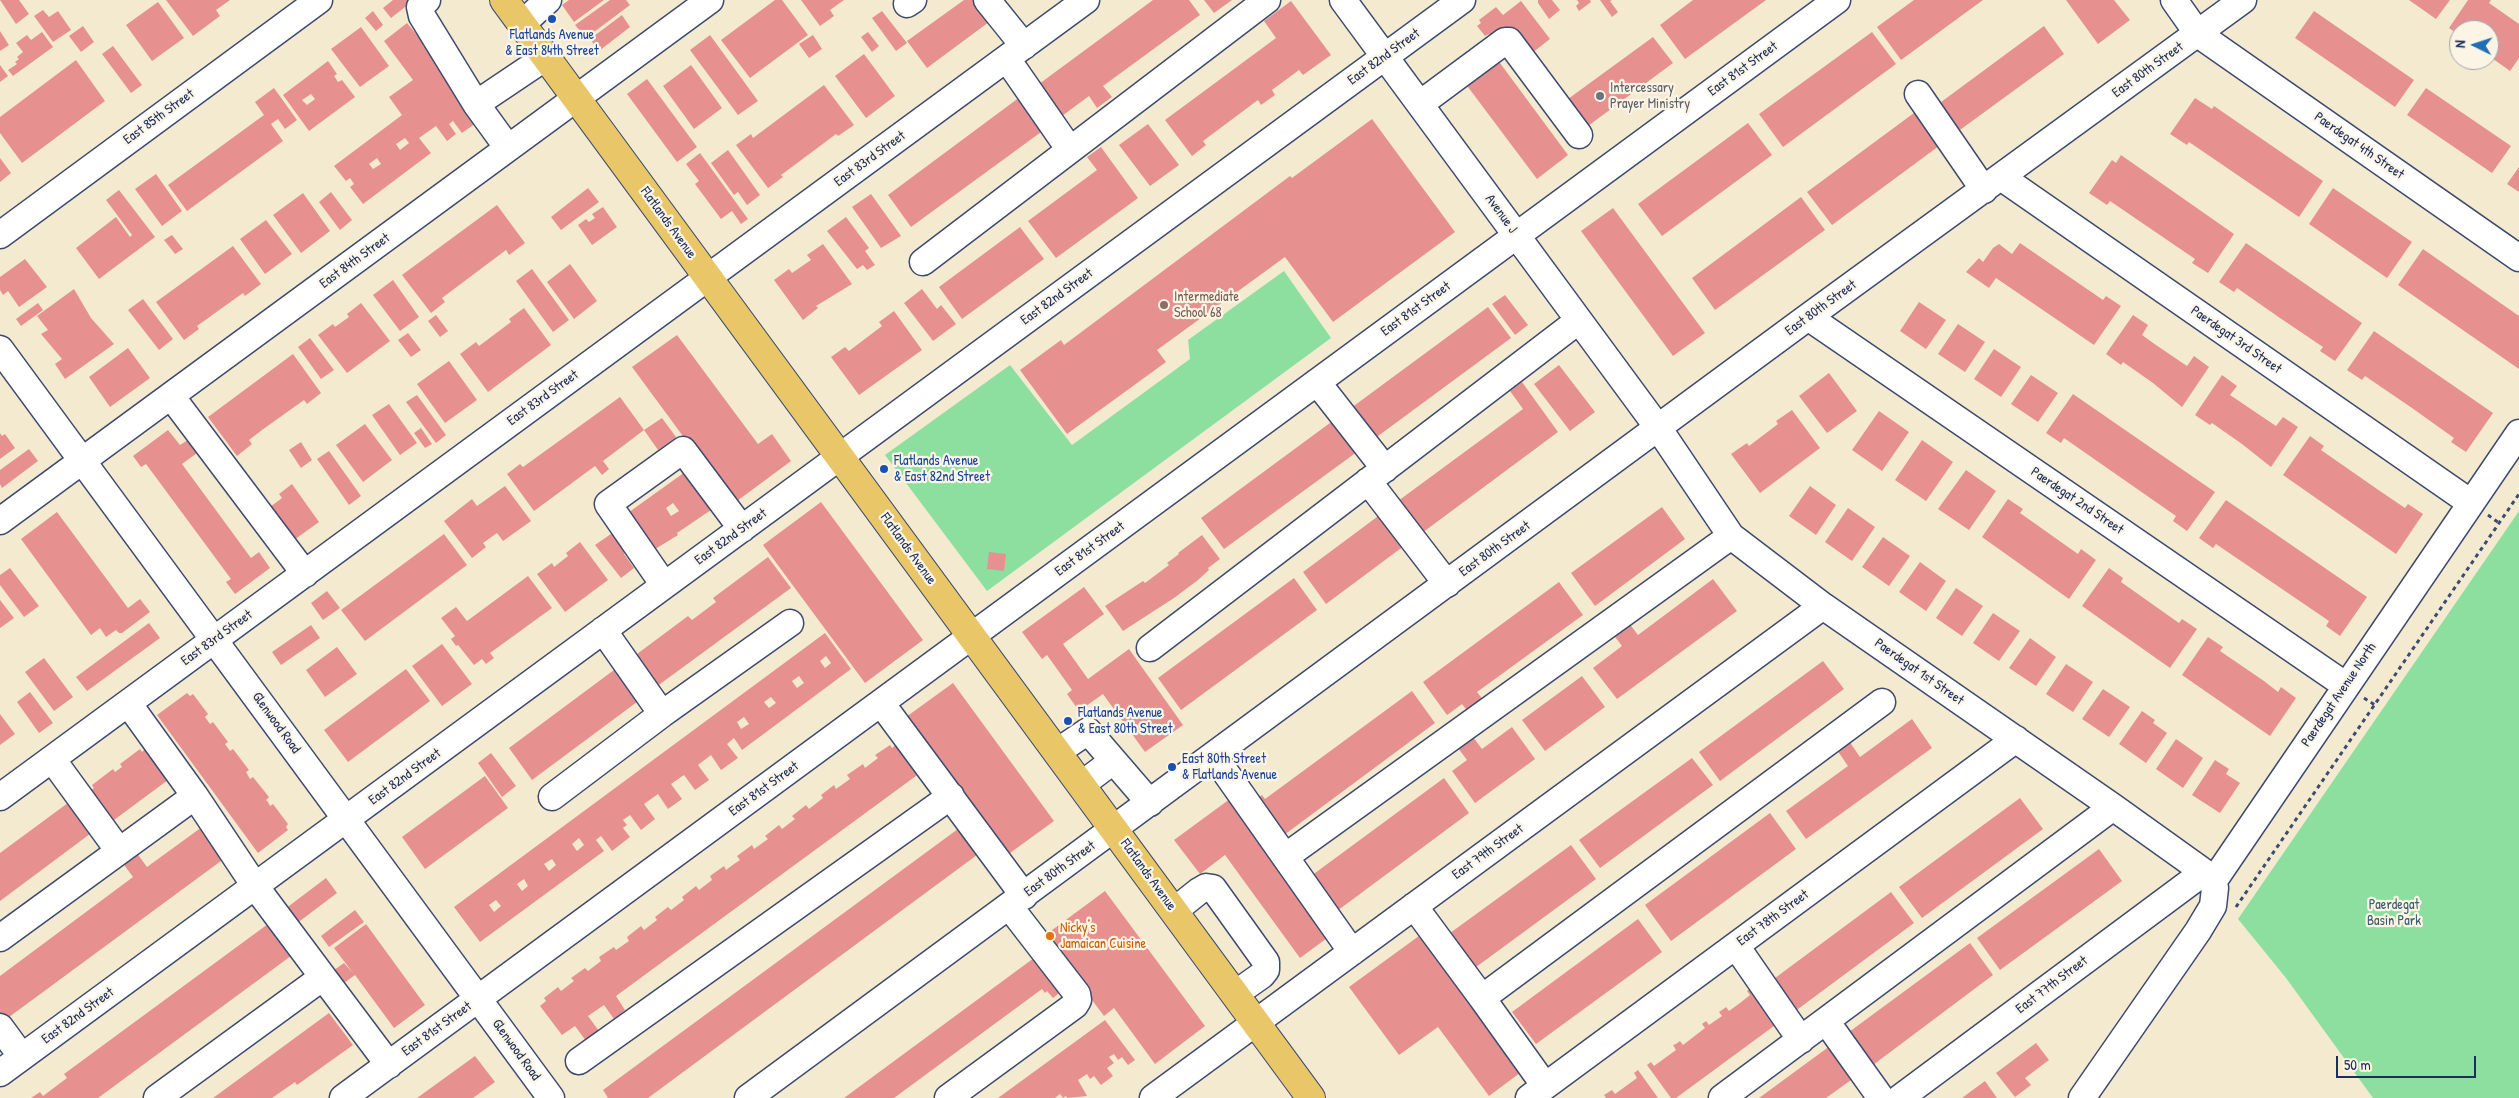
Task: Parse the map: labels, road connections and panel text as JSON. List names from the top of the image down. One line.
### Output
{"streets":{"main road":["Flatlands Avenue"],"street":["East 82nd Street","East 81st Street","East 80th Street","East 85th Street","Paerdegat 4th Street","East 83rd Street","Avenue J","East 84th Street","Paerdegat 3rd Street","Paerdegat 2nd Street","Paerdegat 1st Street","Paerdegat Avenue North","Glenwood Road","East 79th Street","East 78th Street","East 77th Street"]},"crossings":[["East 82nd Street","Avenue J"],["East 82nd Street","Flatlands Avenue"],["East 82nd Street","Glenwood Road"],["East 81st Street","Avenue J"],["East 81st Street","Flatlands Avenue"],["East 81st Street","Glenwood Road"],["East 80th Street","Paerdegat 4th Street"],["East 80th Street","Avenue J"],["East 80th Street","Flatlands Avenue"],["East 80th Street","Paerdegat 3rd Street"],["East 80th Street","Paerdegat 2nd Street"],["East 80th Street","Paerdegat 1st Street"],["East 83rd Street","Flatlands Avenue"],["East 83rd Street","Glenwood Road"],["Avenue J","Paerdegat 1st Street"],["Flatlands Avenue","East 84th Street"],["Flatlands Avenue","East 79th Street"],["East 84th Street","Glenwood Road"],["Paerdegat 3rd Street","Paerdegat Avenue North"],["Paerdegat 2nd Street","Paerdegat Avenue North"],["Paerdegat 1st Street","Paerdegat Avenue North"],["Paerdegat 1st Street","East 79th Street"],["Paerdegat 1st Street","East 78th Street"],["Paerdegat 1st Street","East 77th Street"],["Paerdegat Avenue North","East 77th Street"]],"parks":["Paerdegat Basin Park"],"places":["Flatlands Avenue & East 84th Street","Intercessary Prayer Ministry","Intermediate School 68","Flatlands Avenue & East 82nd Street","Flatlands Avenue & East 80th Street","East 80th Street & Flatlands Avenue","Nicky's Jamaican Cuisine"],"scale_bar":"50 m","north":"left"}
